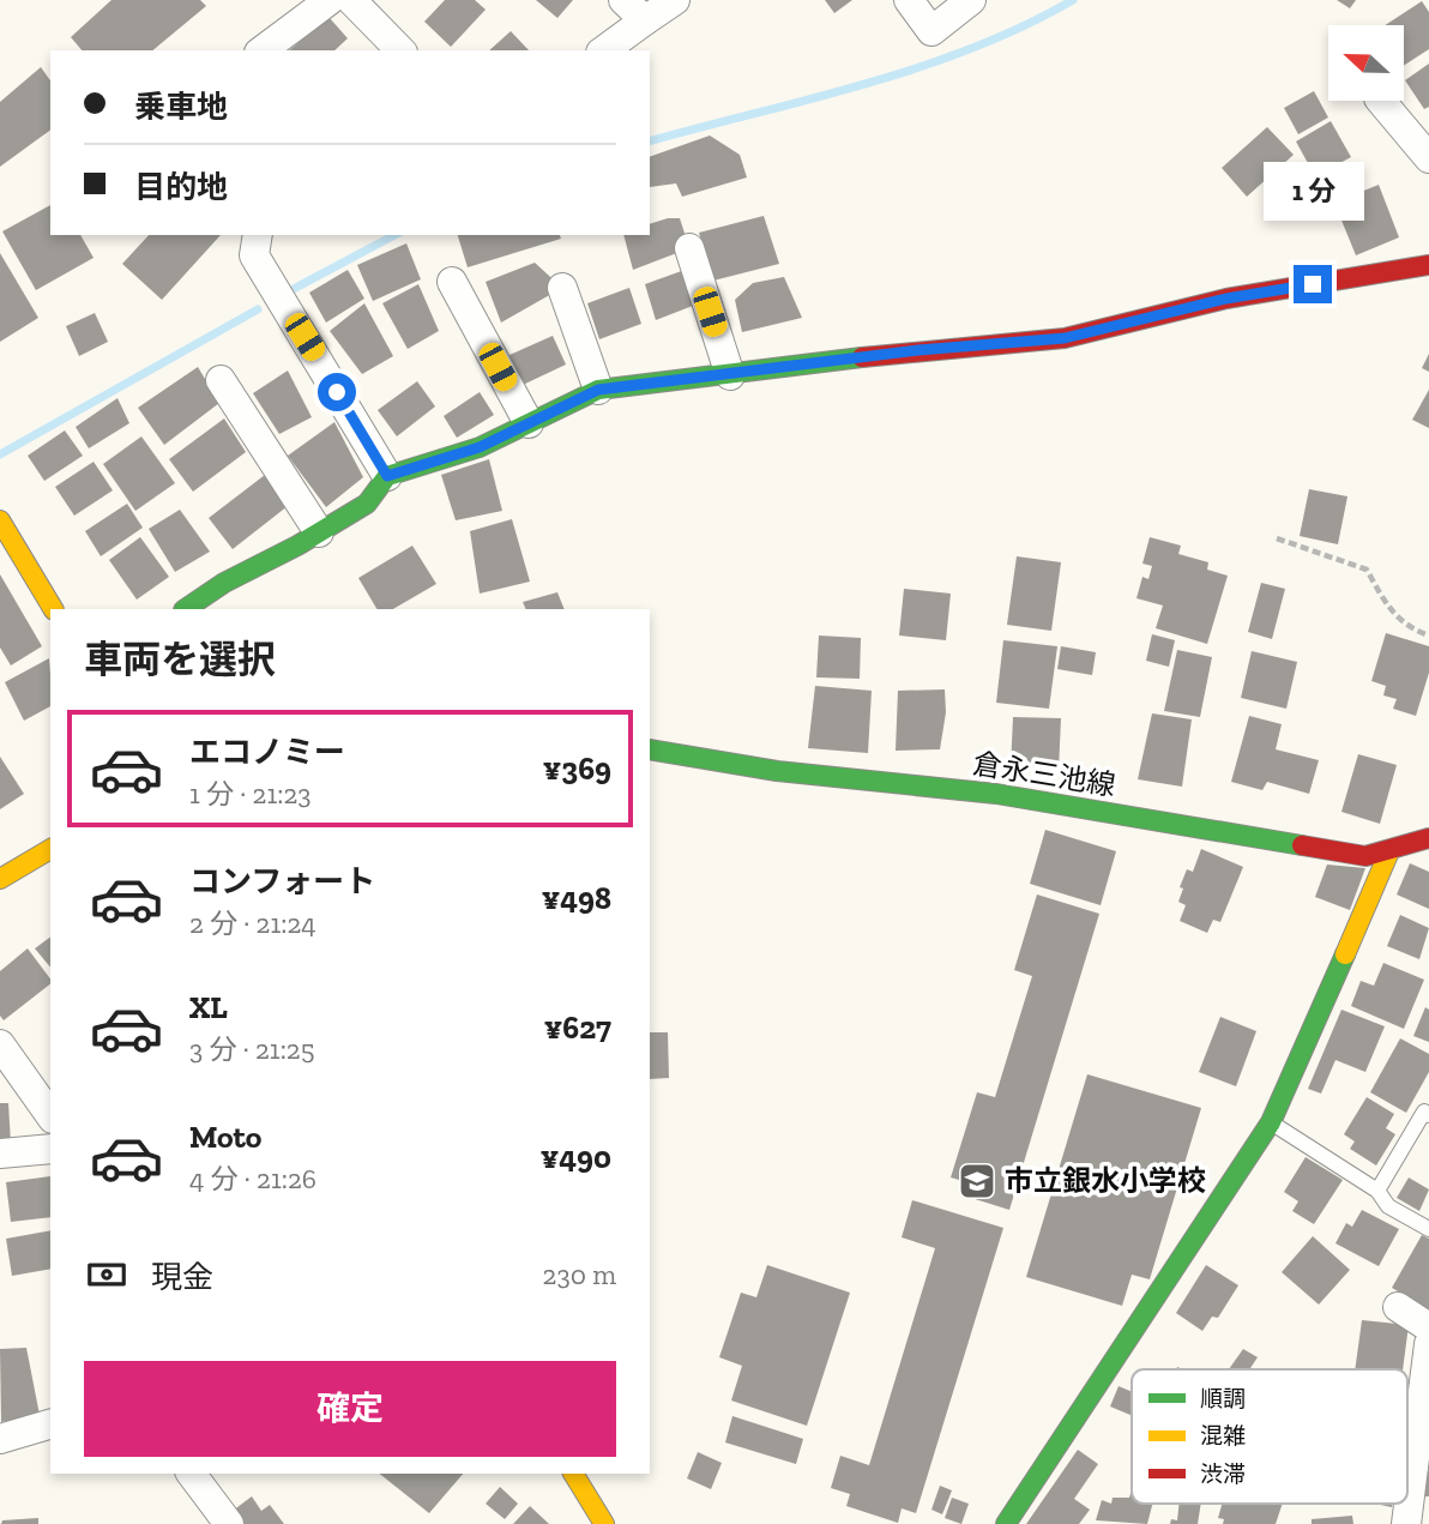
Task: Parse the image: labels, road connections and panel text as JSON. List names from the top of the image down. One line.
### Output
{"streets":{"street":["倉永三池線"]},"places":{"school or university":["市立銀水小学校"]},"legend":["順調","混雑","渋滞"],"north":"left","page":{"banner":["乗車地","目的地"],"bubble":"1 分","heading":"車両を選択","list":[{"name":"エコノミー","note":"1 分 · 21:23","value":"¥369"},{"name":"コンフォート","note":"2 分 · 21:24","value":"¥498"},{"name":"XL","note":"3 分 · 21:25","value":"¥627"},{"name":"Moto","note":"4 分 · 21:26","value":"¥490"}],"pay":["現金","230 m"],"buttons":"確定"}}
